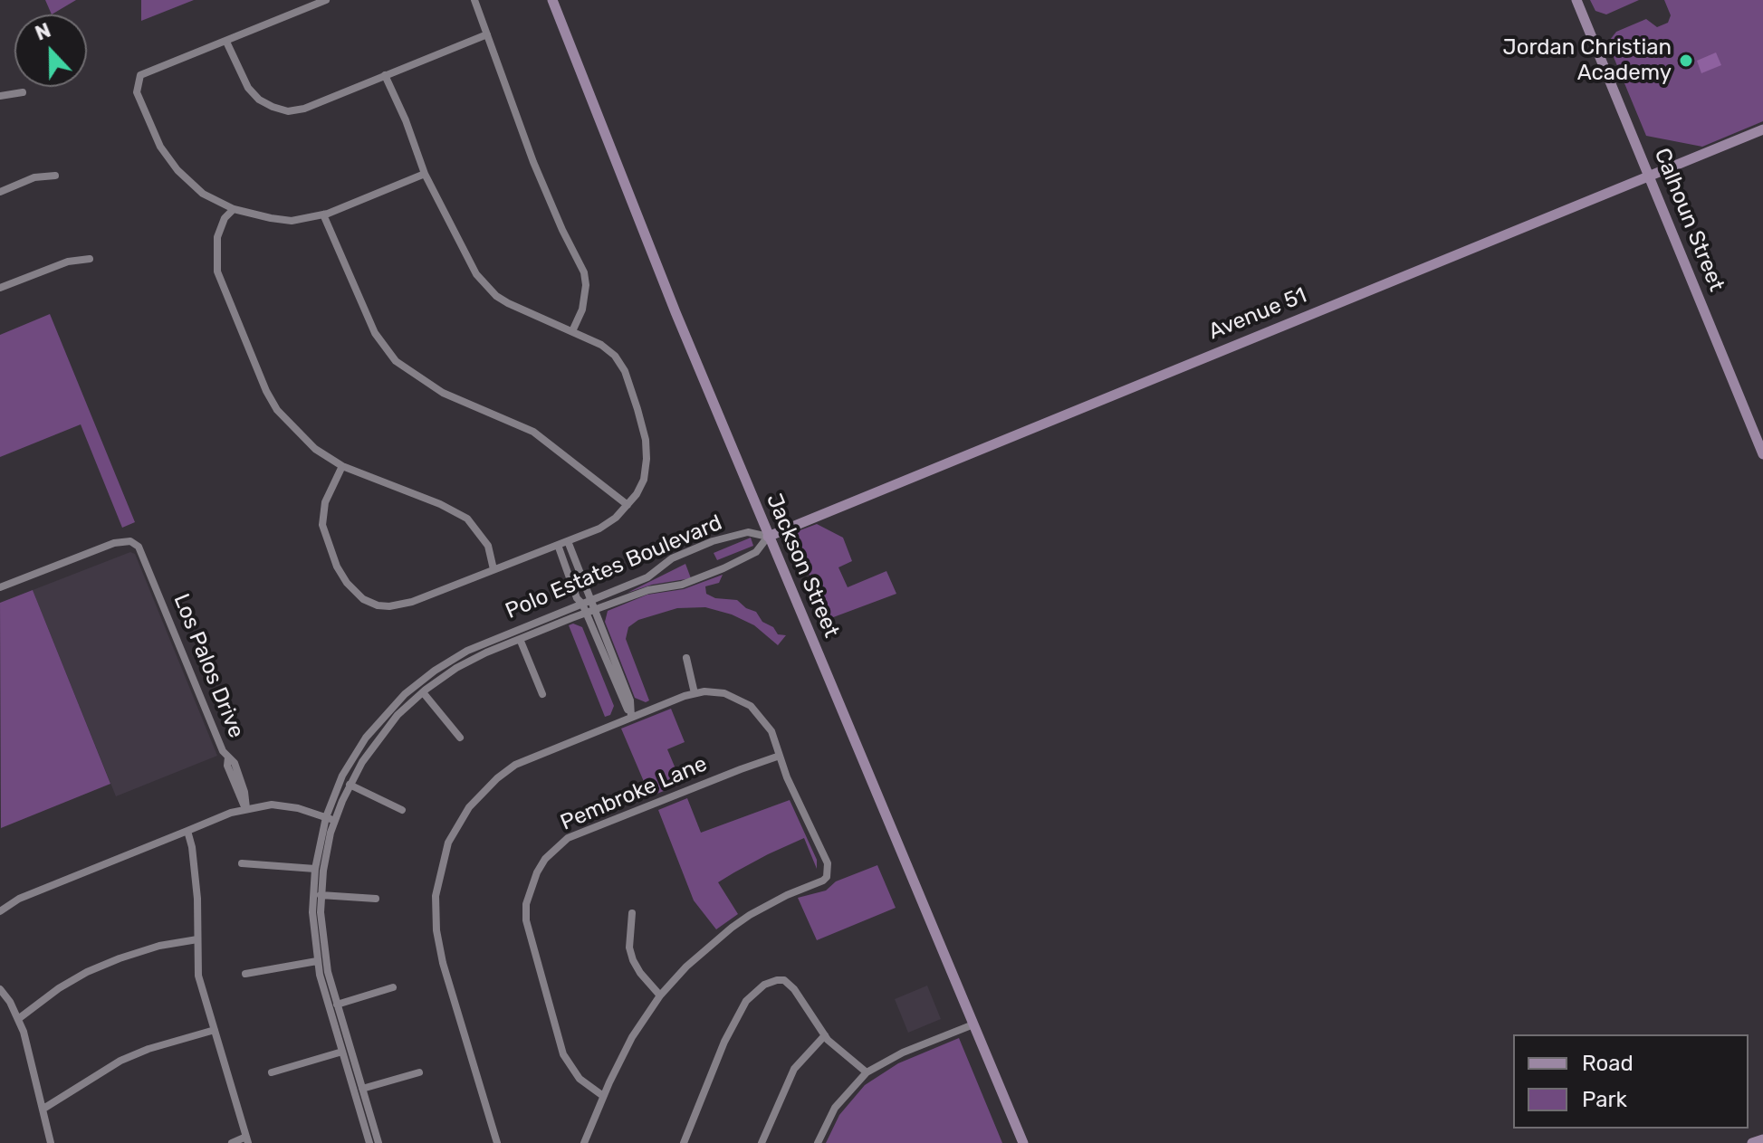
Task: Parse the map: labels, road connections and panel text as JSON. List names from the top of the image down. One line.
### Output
{"streets":{"street":["Calhoun Street","Avenue 51","Jackson Street","Polo Estates Boulevard","Los Palos Drive","Pembroke Lane"]},"crossings":[["Calhoun Street","Avenue 51"],["Avenue 51","Jackson Street"],["Avenue 51","Polo Estates Boulevard"],["Jackson Street","Polo Estates Boulevard"]],"places":["Jordan Christian Academy"],"legend":["Road","Park"],"north":"top"}
